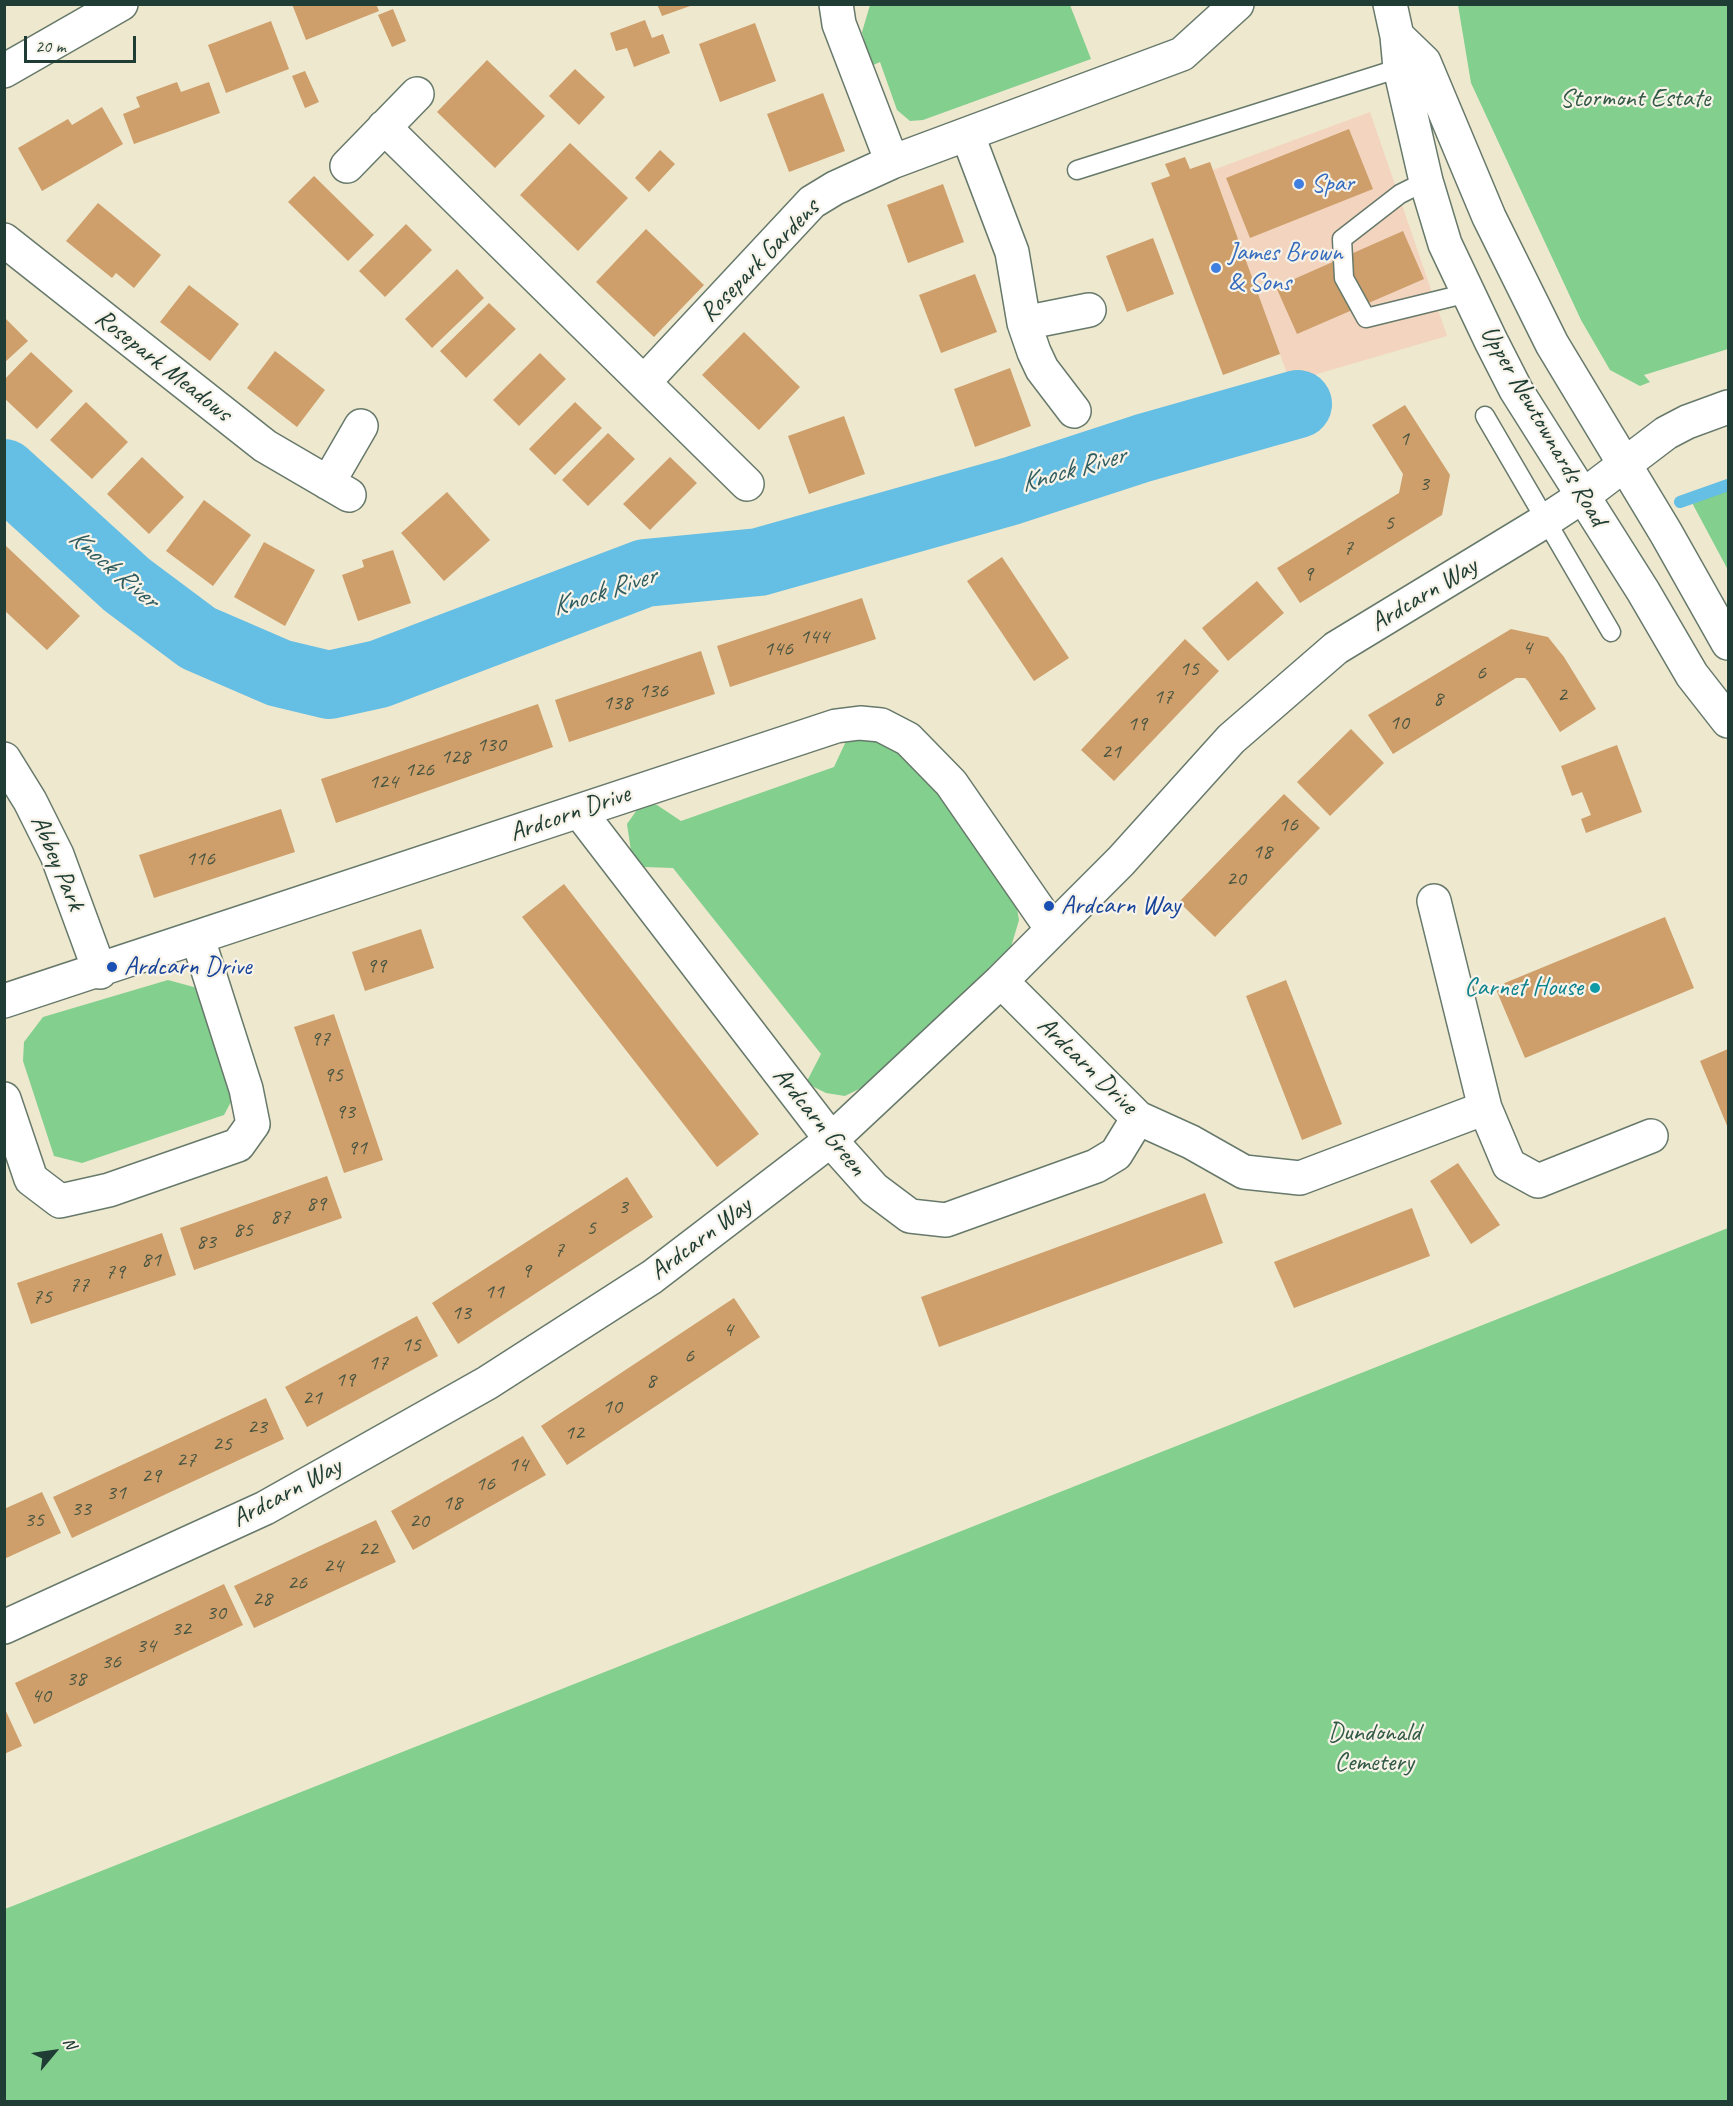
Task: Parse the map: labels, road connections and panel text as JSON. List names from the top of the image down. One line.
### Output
{"streets":{"main road":["Rosepark Gardens","Rosepark Meadows","Upper Newtownards Road","Ardcarn Way","Ardcorn Drive","Abbey Park","Ardcarn Drive","Ardcarn Green"]},"crossings":[["Upper Newtownards Road","Ardcarn Way"],["Ardcarn Way","Ardcorn Drive"],["Ardcarn Way","Ardcarn Drive"],["Ardcarn Way","Ardcarn Green"],["Ardcorn Drive","Abbey Park"],["Ardcorn Drive","Ardcarn Green"],["Ardcarn Drive","Ardcarn Green"]],"water":["Knock River"],"parks":["Stormont Estate","Dundonald Cemetery"],"places":["Spar","James Brown & Sons","Ardcarn Way","Ardcarn Drive","Carnet House"],"house_numbers":["1","3","5","7","9","144","4","146","15","6","136","2","17","8","138","10","19","130","21","128","126","124","16","18","116","20","99","97","95","93","91","89","3","87","5","85","83","7","81","9","79","77","11","75","13","4","15","6","17","19","8","21","10","23","12","25","27","14","29","16","31","18","33","35","20","22","24","26","28","30","32","34","36","38","40"],"scale_bar":"20 m","north":"top right"}
